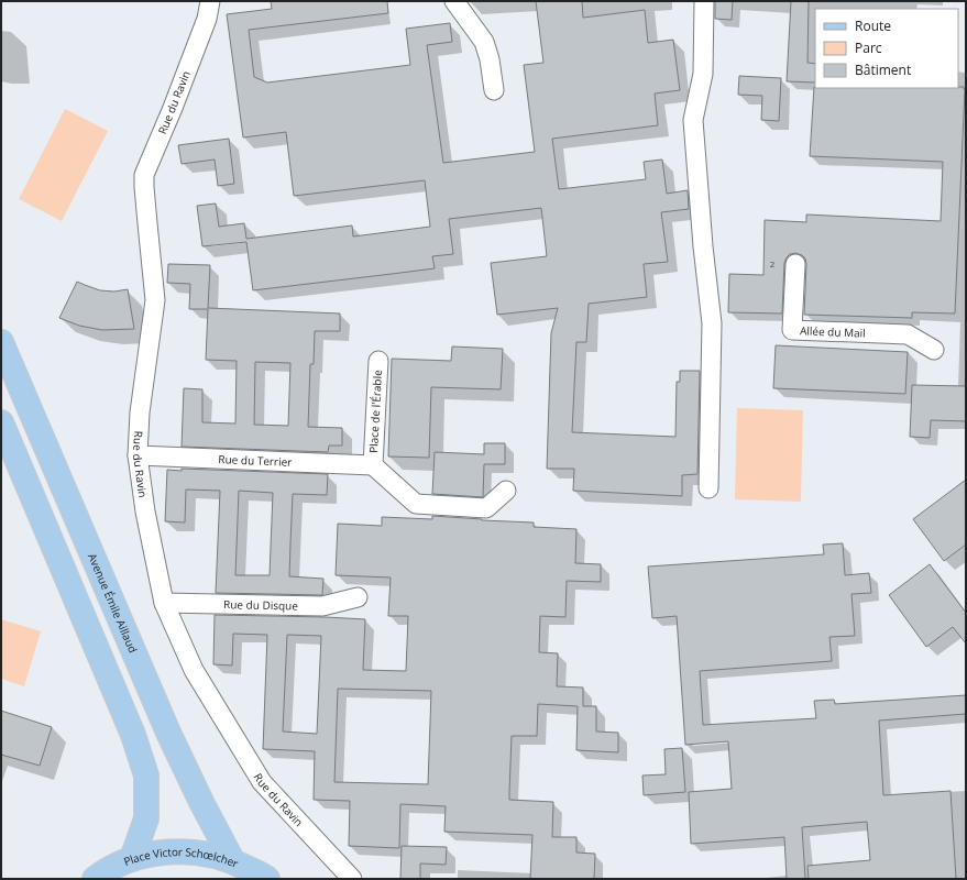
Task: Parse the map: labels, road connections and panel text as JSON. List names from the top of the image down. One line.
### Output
{"streets":{"main road":["Avenue Émile Aillaud","Place Victor Schœlcher"],"street":["Rue du Ravin","Allée du Mail","Place de l'Érable","Rue du Terrier","Rue du Disque"]},"crossings":[["Rue du Ravin","Rue du Terrier"],["Rue du Ravin","Rue du Disque"],["Place de l'Érable","Rue du Terrier"],["Avenue Émile Aillaud","Place Victor Schœlcher"]],"house_numbers":["2"],"legend":["Route","Parc","Bâtiment"]}
